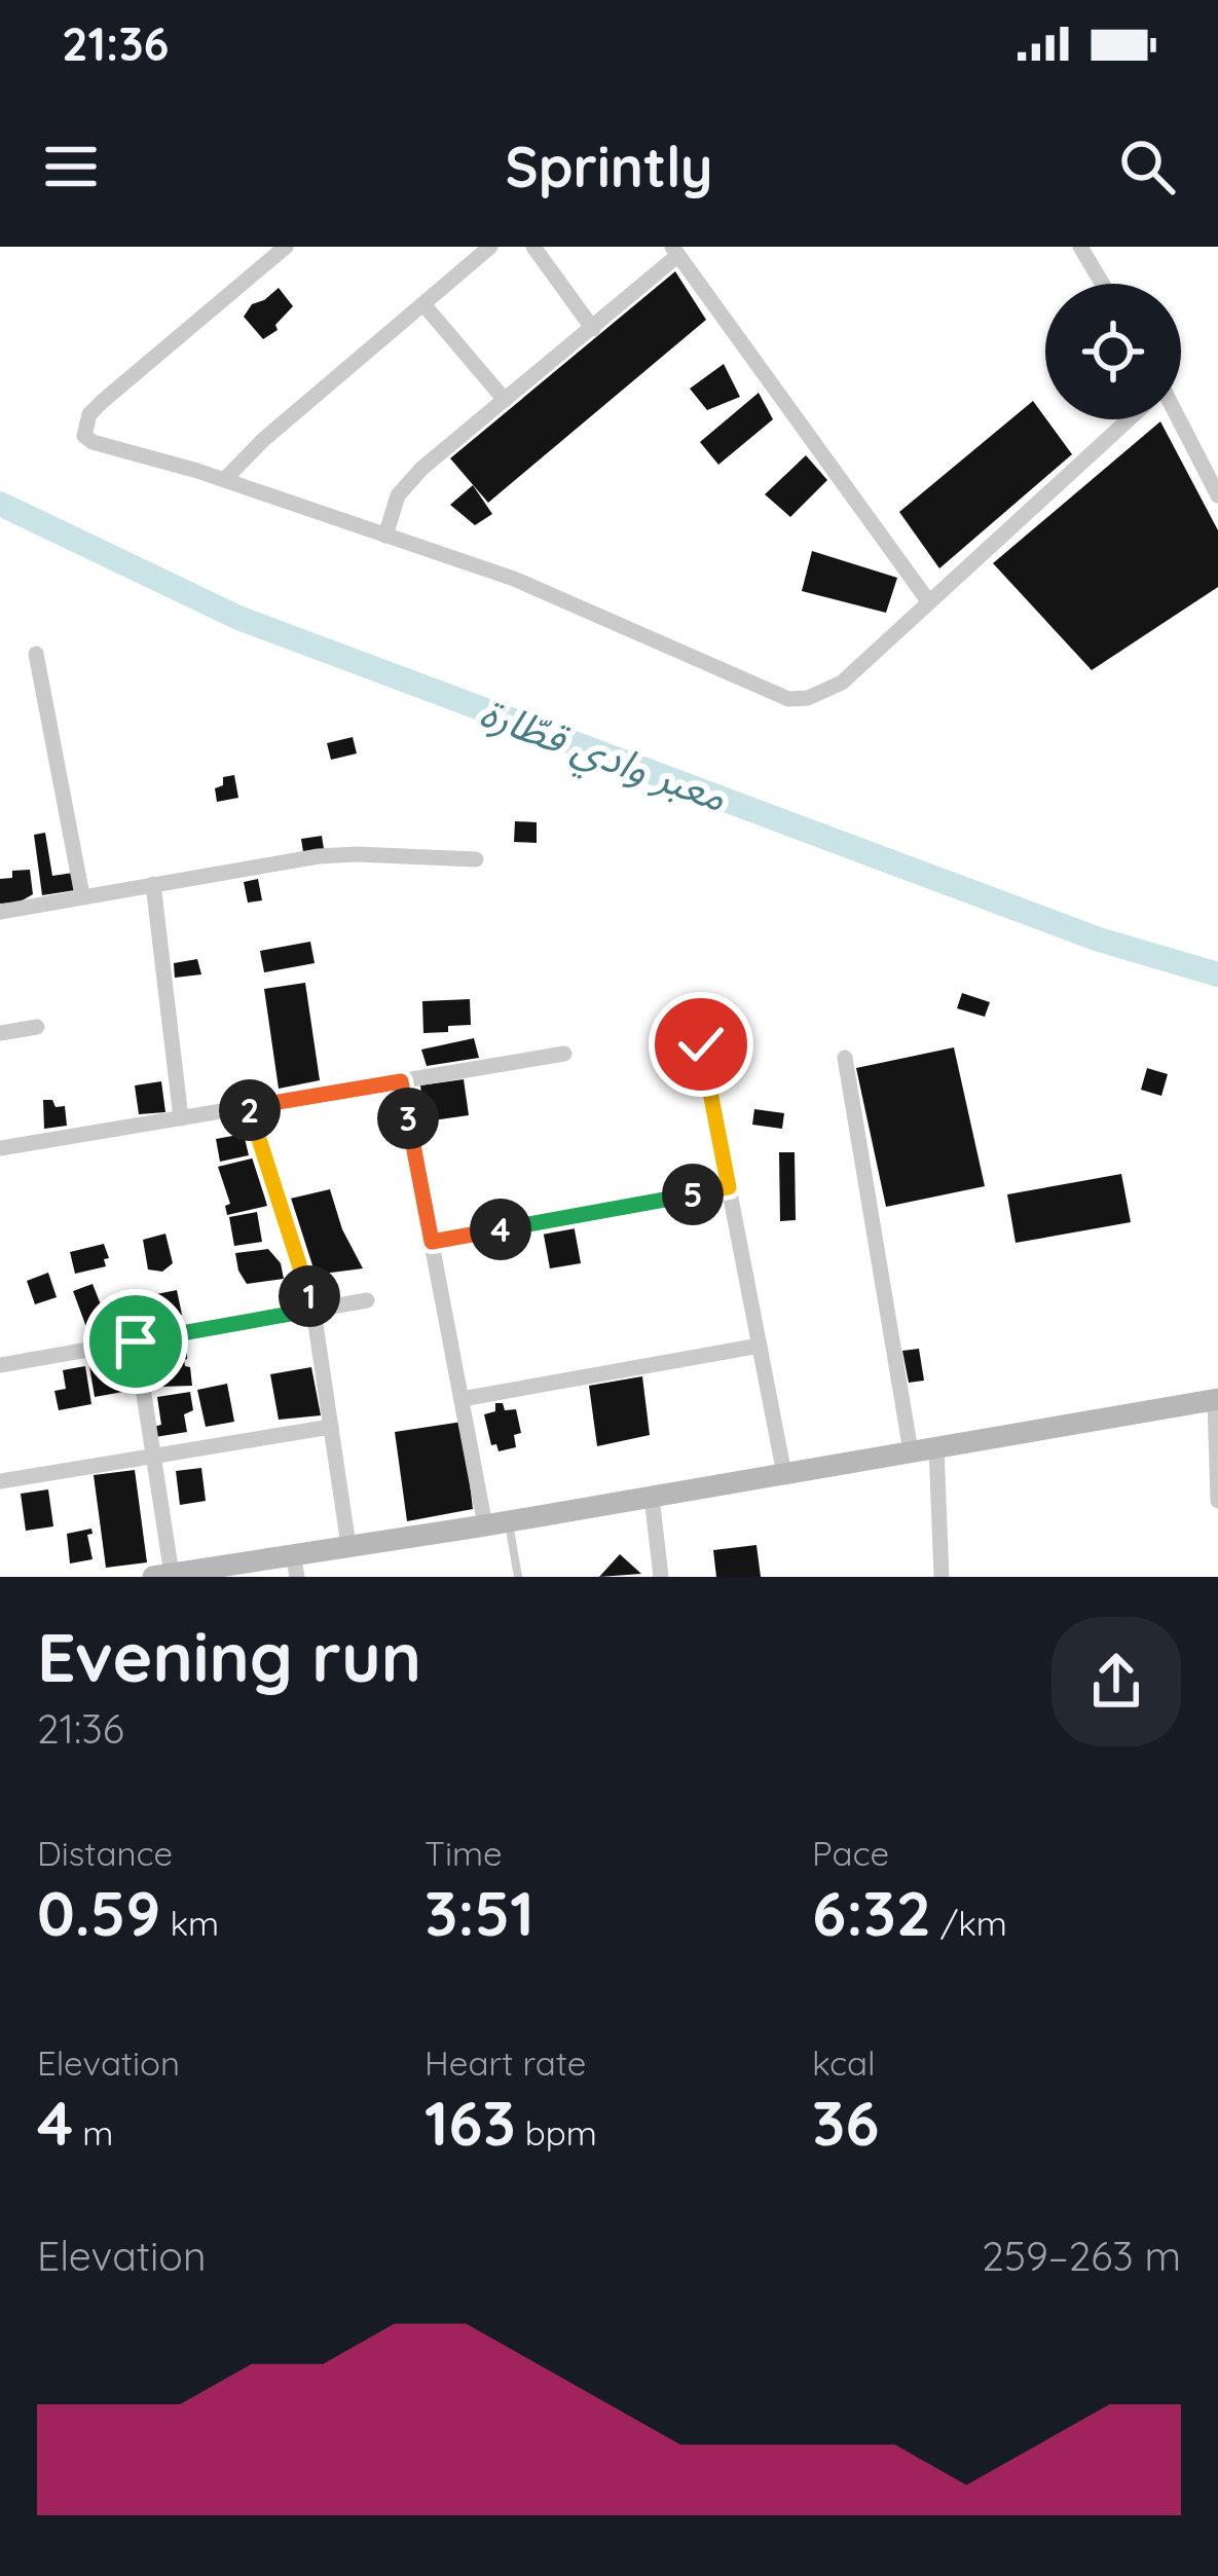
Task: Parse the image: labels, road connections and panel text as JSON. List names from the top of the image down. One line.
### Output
{"water":["معبر وادي قطّارة"],"page":{"status":"21:36","header":"Sprintly","pins":["2","3","5","4","1"],"heading":["Evening run","21:36"],"stats":[["Distance","0.59 km"],["Time","3:51"],["Pace","6:32 /km"],["Elevation","4 m"],["Heart rate","163 bpm"],["kcal","36"]],"chart":["Elevation","259–263 m"]}}
